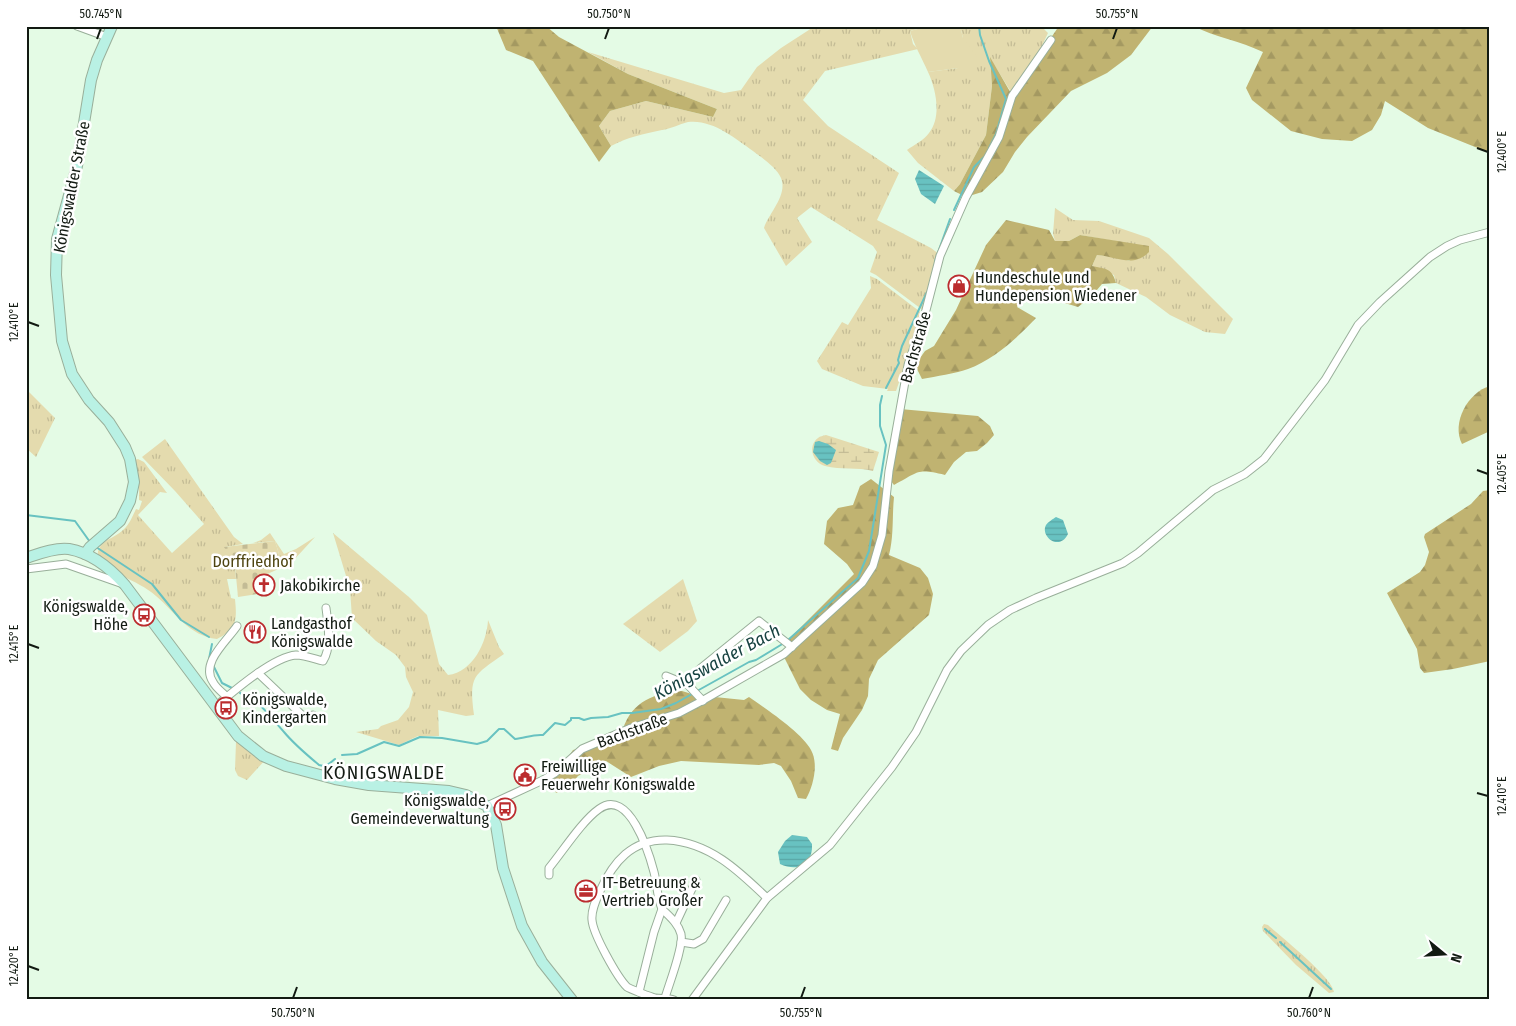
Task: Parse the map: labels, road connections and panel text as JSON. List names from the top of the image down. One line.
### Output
{"streets":{"street":["Königswalder Straße","Bachstraße"]},"districts":["KÖNIGSWALDE"],"water":["Königswalder Bach"],"parks":["Dorffriedhof"],"places":{"shop":["Hundeschule und Hundepension Wiedener"],"church":["Jakobikirche"],"bus stop":["Königswalde, Höhe","Königswalde, Kindergarten","Königswalde, Gemeindeverwaltung"],"restaurant":["Landgasthof Königswalde"],"public building":["Freiwillige Feuerwehr Königswalde"],"office":["IT-Betreuung & Vertrieb Großer"]},"north":"right","coordinates":["50.745°N","50.750°N","50.755°N","12.400°E","12.410°E","12.405°E","12.415°E","12.420°E","50.760°N"]}
